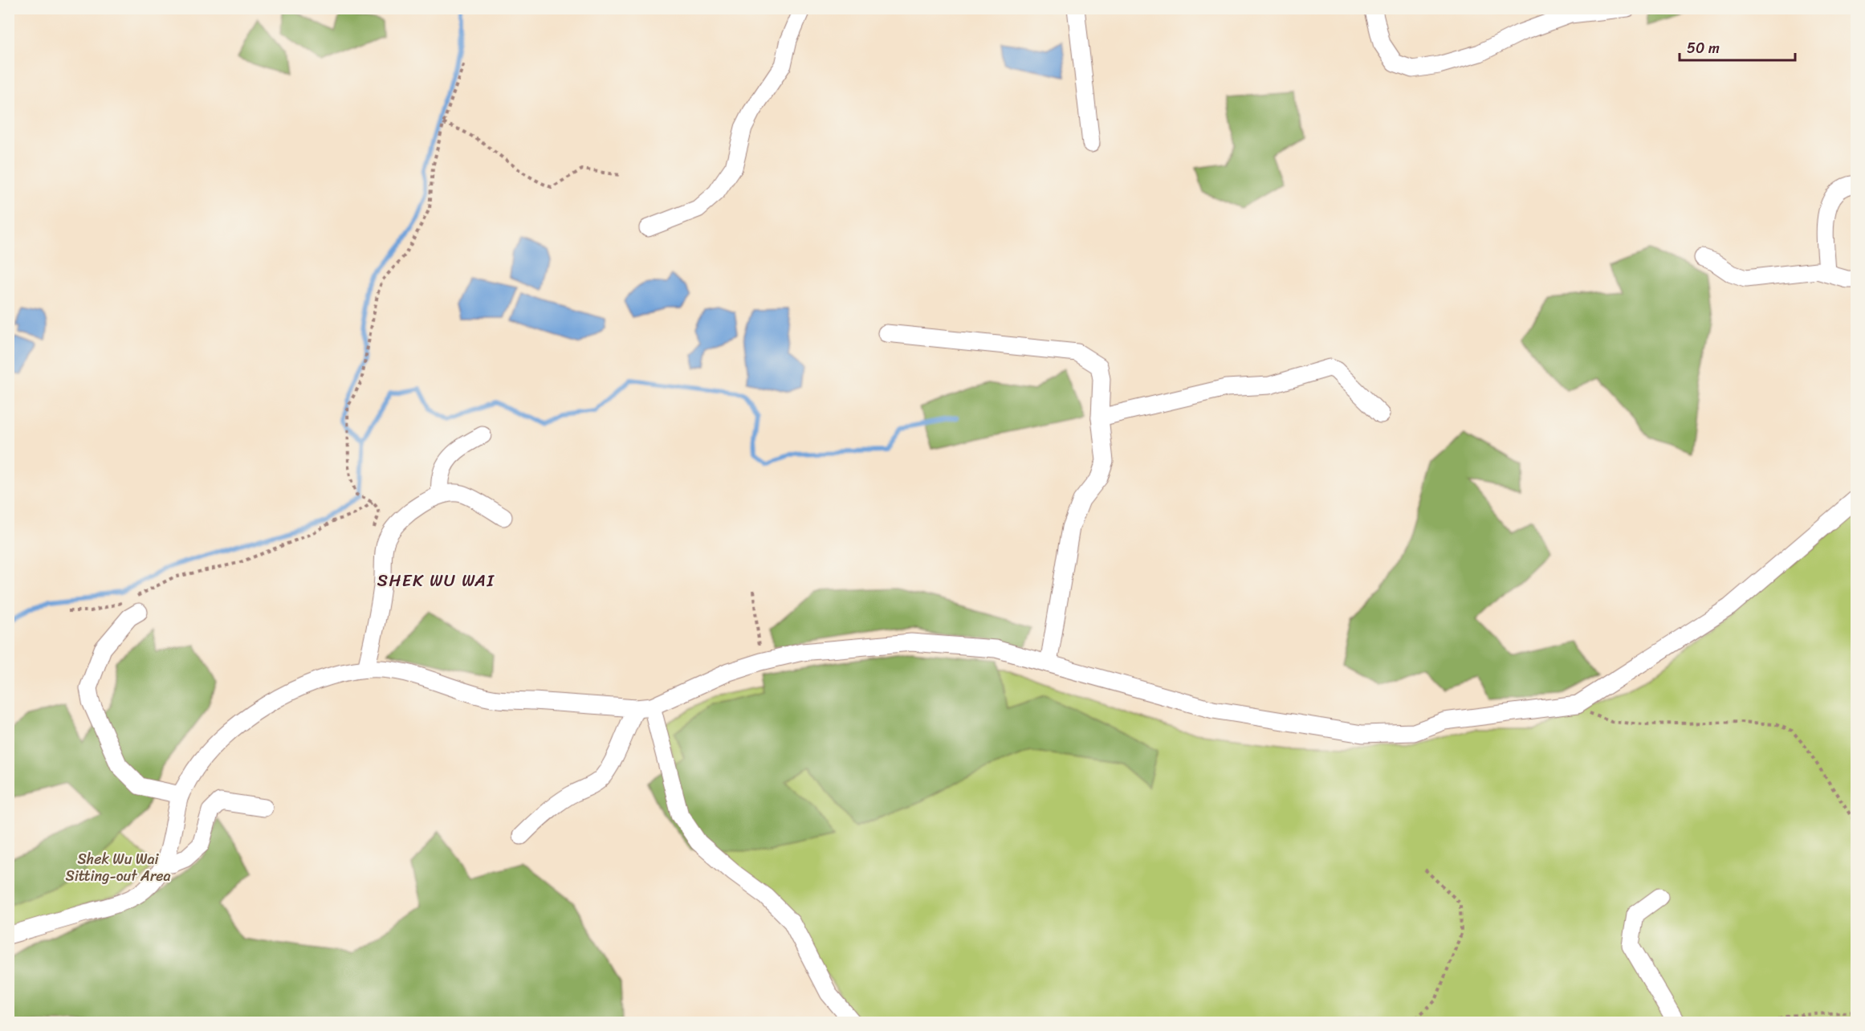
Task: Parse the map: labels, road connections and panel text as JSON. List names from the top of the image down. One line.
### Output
{"districts":["SHEK WU WAI"],"parks":["Shek Wu Wai Sitting-out Area"],"scale_bar":"50 m"}
